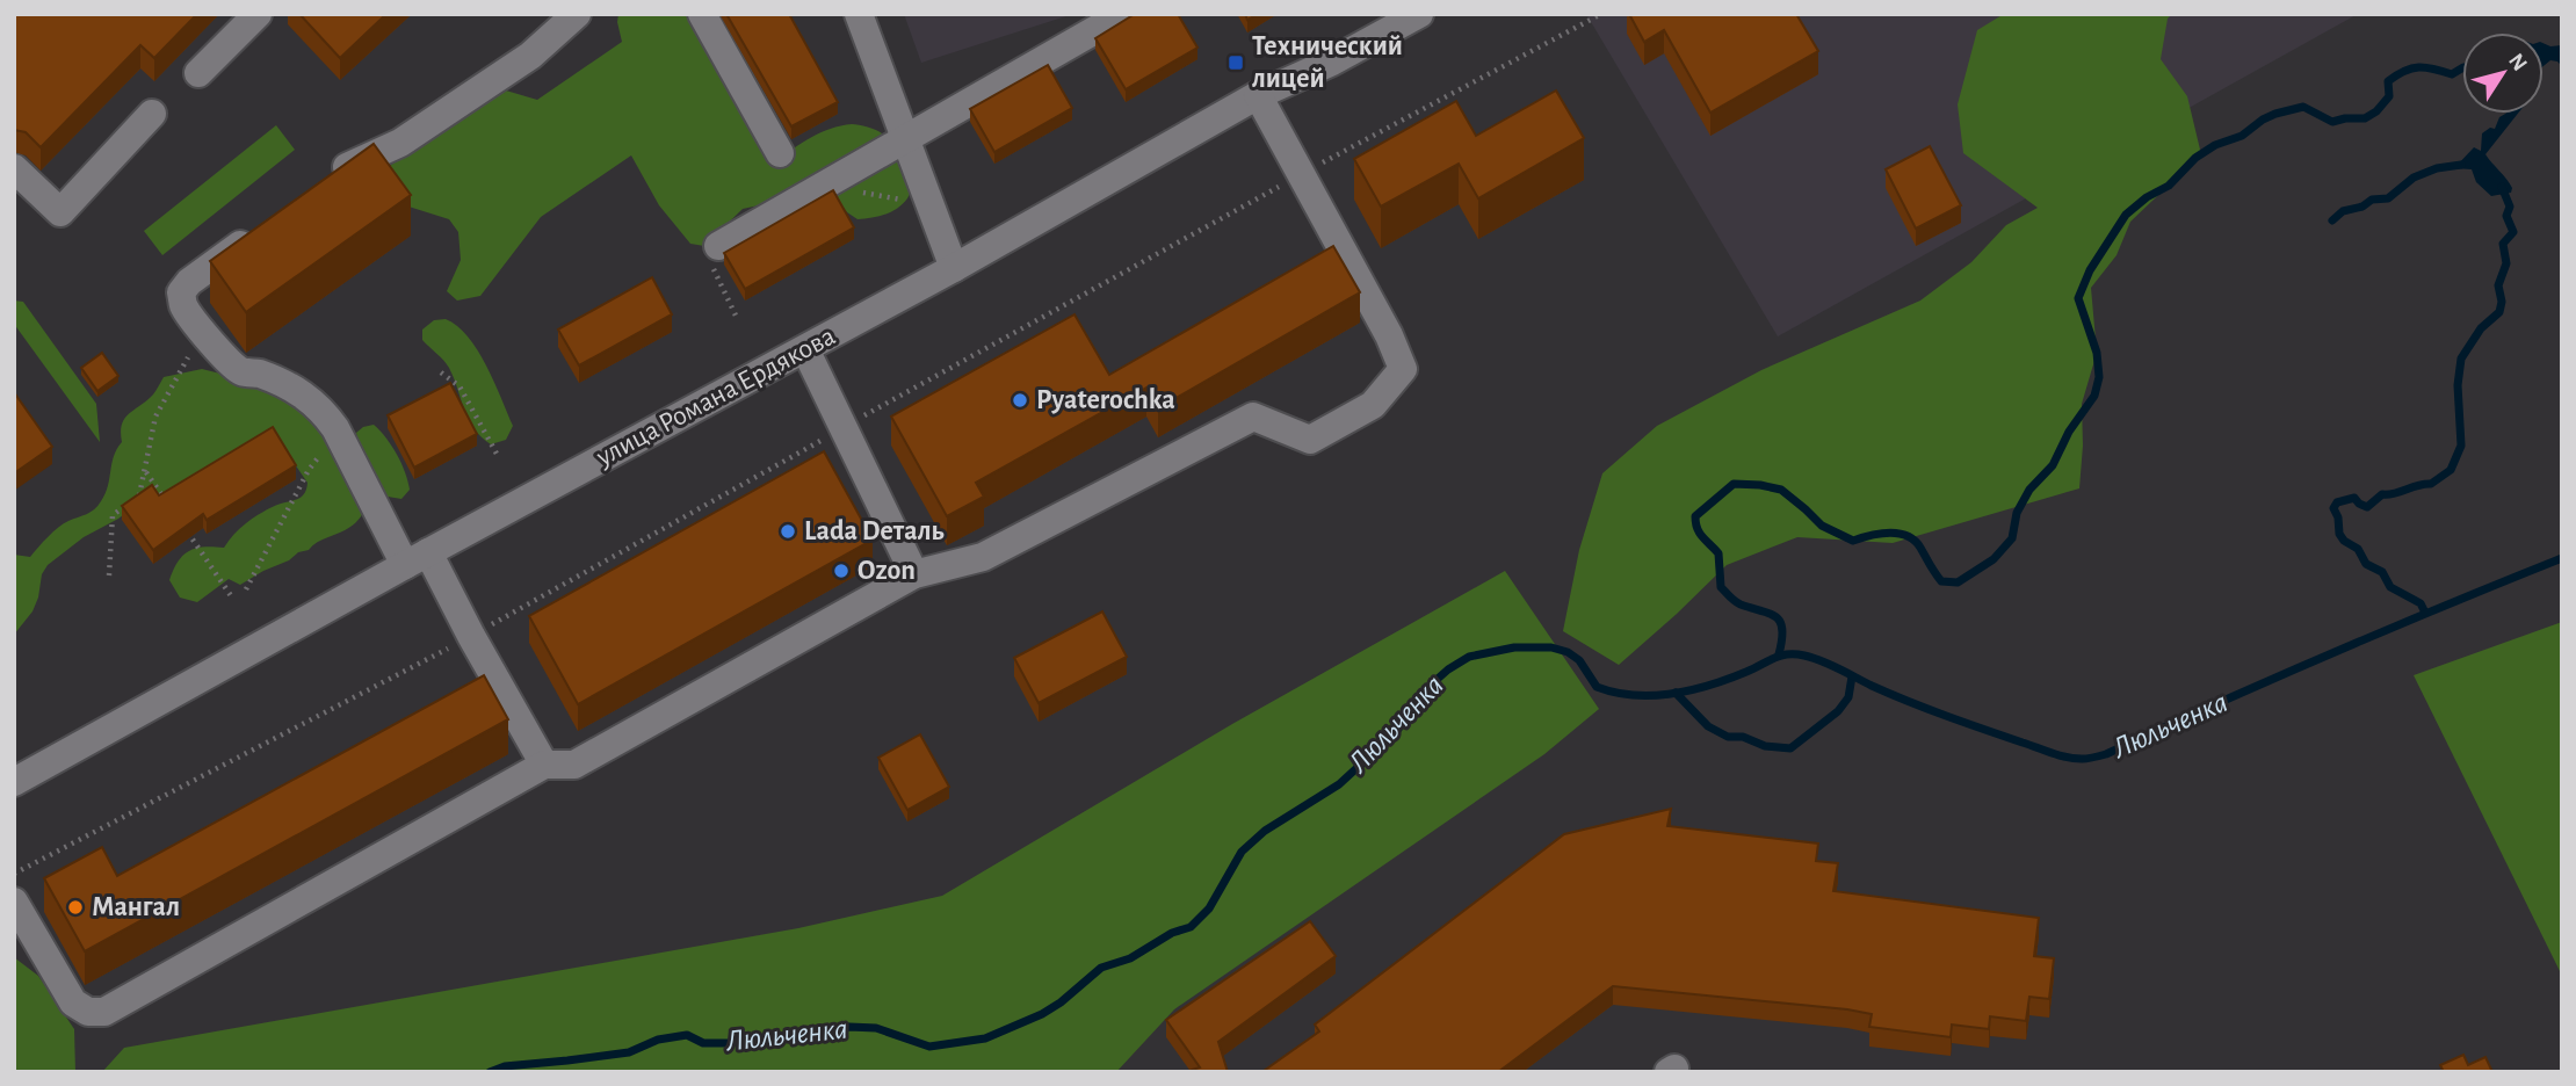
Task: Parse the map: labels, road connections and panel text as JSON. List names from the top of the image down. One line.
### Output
{"streets":{"street":["улица Романа Ердякова"]},"water":["Люльченка"],"places":{"transit":["Технический лицей"],"other":["Pyaterochka","Lada Dеталь","Ozon","Мангал"]},"north":"top right"}
